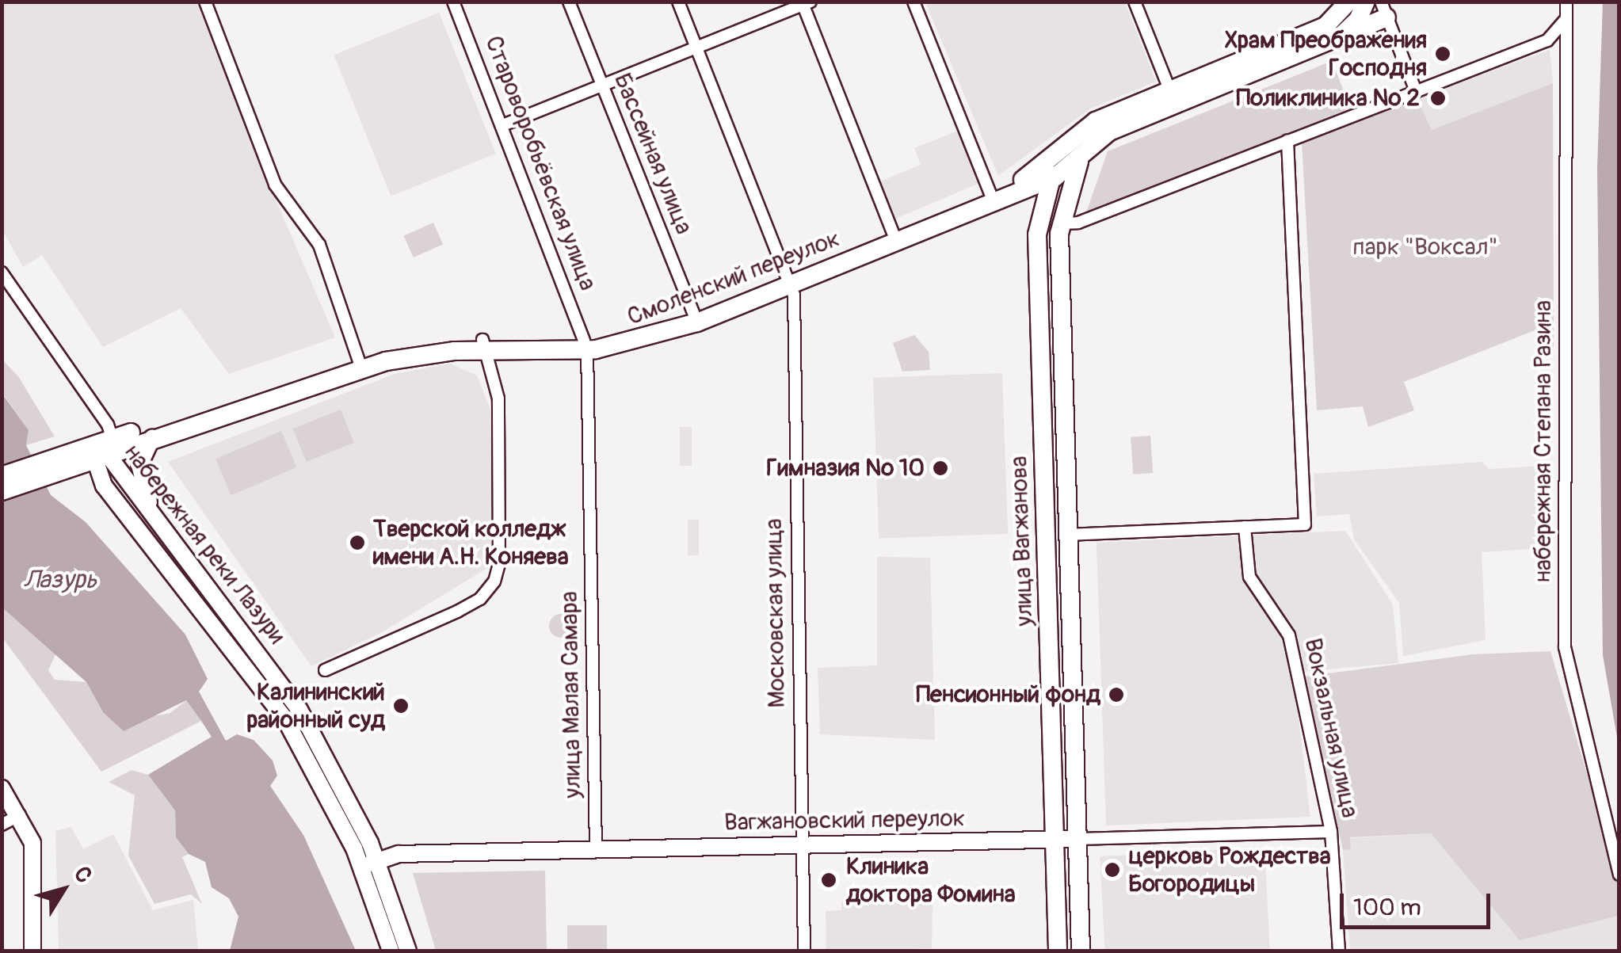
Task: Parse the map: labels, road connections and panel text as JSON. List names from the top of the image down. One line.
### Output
{"streets":{"main road":["Смоленский переулок","улица Вагжанова","набережная реки Лазури","Вагжановский переулок"],"street":["Бассейная улица","Староворобьёвская улица","набережная Степана Разина","Московская улица","улица Малая Самара","Вокзальная улица"]},"crossings":[["Бассейная улица","Смоленский переулок"],["Староворобьёвская улица","Смоленский переулок"],["Староворобьёвская улица","улица Малая Самара"],["Смоленский переулок","улица Вагжанова"],["Смоленский переулок","набережная реки Лазури"],["Смоленский переулок","Московская улица"],["Смоленский переулок","улица Малая Самара"],["улица Вагжанова","Вагжановский переулок"],["набережная реки Лазури","Вагжановский переулок"],["Московская улица","Вагжановский переулок"],["улица Малая Самара","Вагжановский переулок"],["Вокзальная улица","Вагжановский переулок"]],"water":["Лазурь"],"parks":["парк \"Воксал\""],"places":["Храм Преображения Господня","Поликлиника № 2","Гимназия № 10","Тверской колледж имени А.Н. Коняева","Пенсионный фонд","Калининский районный суд","церковь Рождества Богородицы","Клиника доктора Фомина"],"scale_bar":"100 m","north":"top right"}
